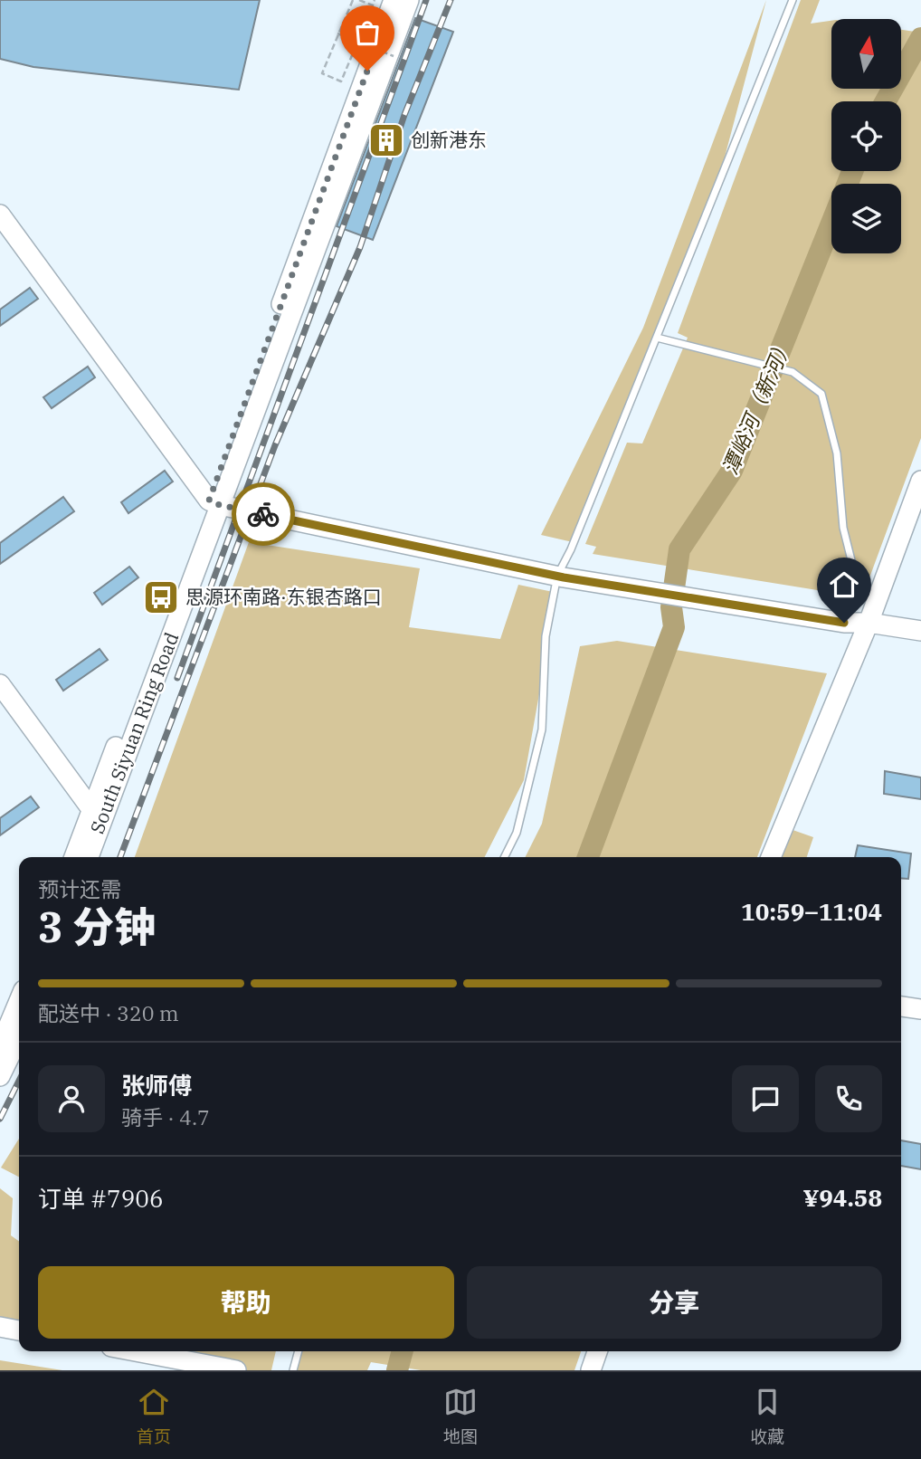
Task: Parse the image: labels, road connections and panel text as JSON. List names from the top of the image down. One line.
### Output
{"streets":{"street":["South Siyuan Ring Road"]},"water":["潭峪河（新河）"],"places":{"building":["创新港东"],"bus stop":["思源环南路·东银杏路口"]},"north":"top","page":{"heading":["3 分钟","预计还需","10:59–11:04"],"panel":["张师傅","骑手 · 4.7","订单 #7906","¥94.58"],"bar":"配送中 · 320 m","buttons":["帮助","分享"],"tabs":["首页","地图","收藏"]}}
